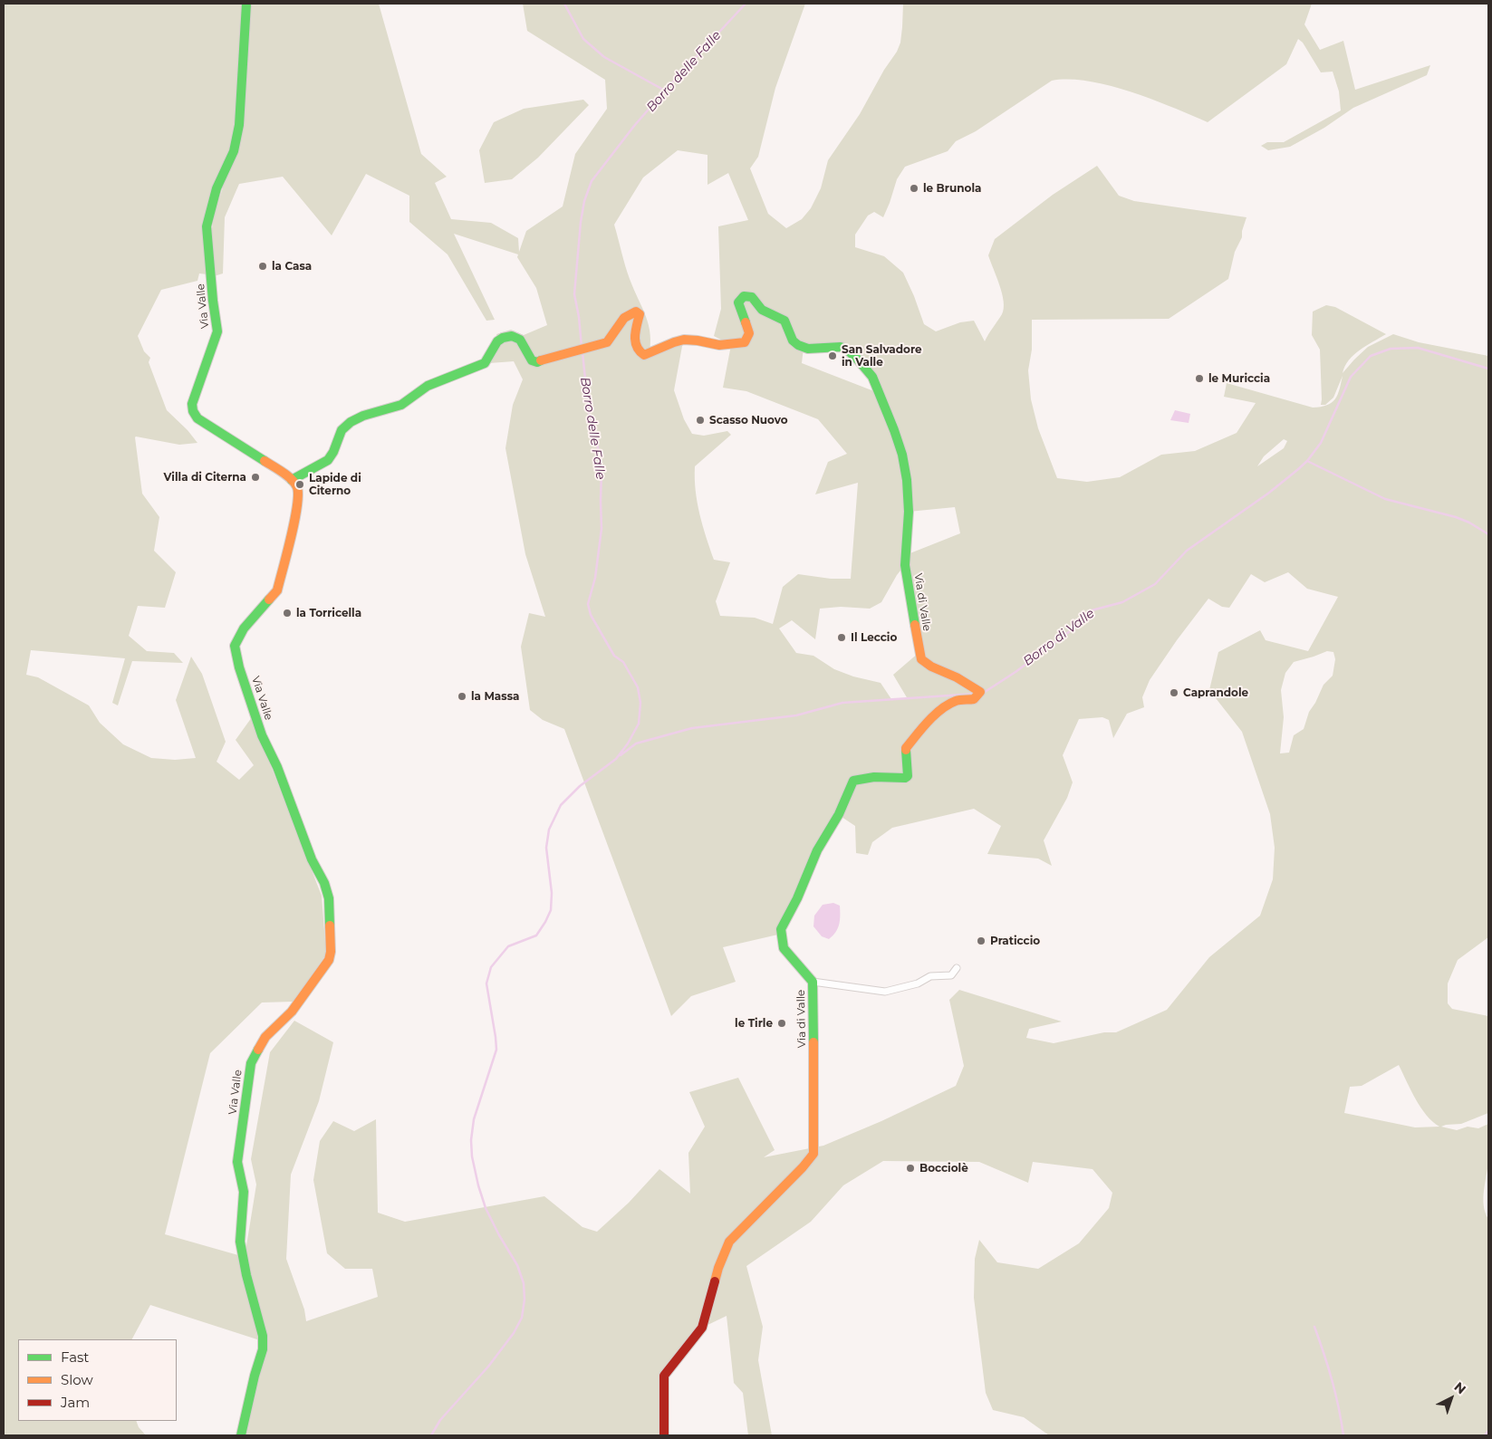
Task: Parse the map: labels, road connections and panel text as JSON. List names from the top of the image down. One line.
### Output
{"streets":{"street":["Via Valle","Via di Valle"]},"crossings":[["Via Valle","Via di Valle"]],"water":["Borro delle Falle","Borro di Valle"],"places":["le Brunola","la Casa","San Salvadore in Valle","le Muriccia","Scasso Nuovo","Villa di Citerna","Lapide di Citerno","la Torricella","Il Leccio","Caprandole","la Massa","Praticcio","le Tirle","Bocciolè"],"legend":["Fast","Slow","Jam"],"north":"top right"}
